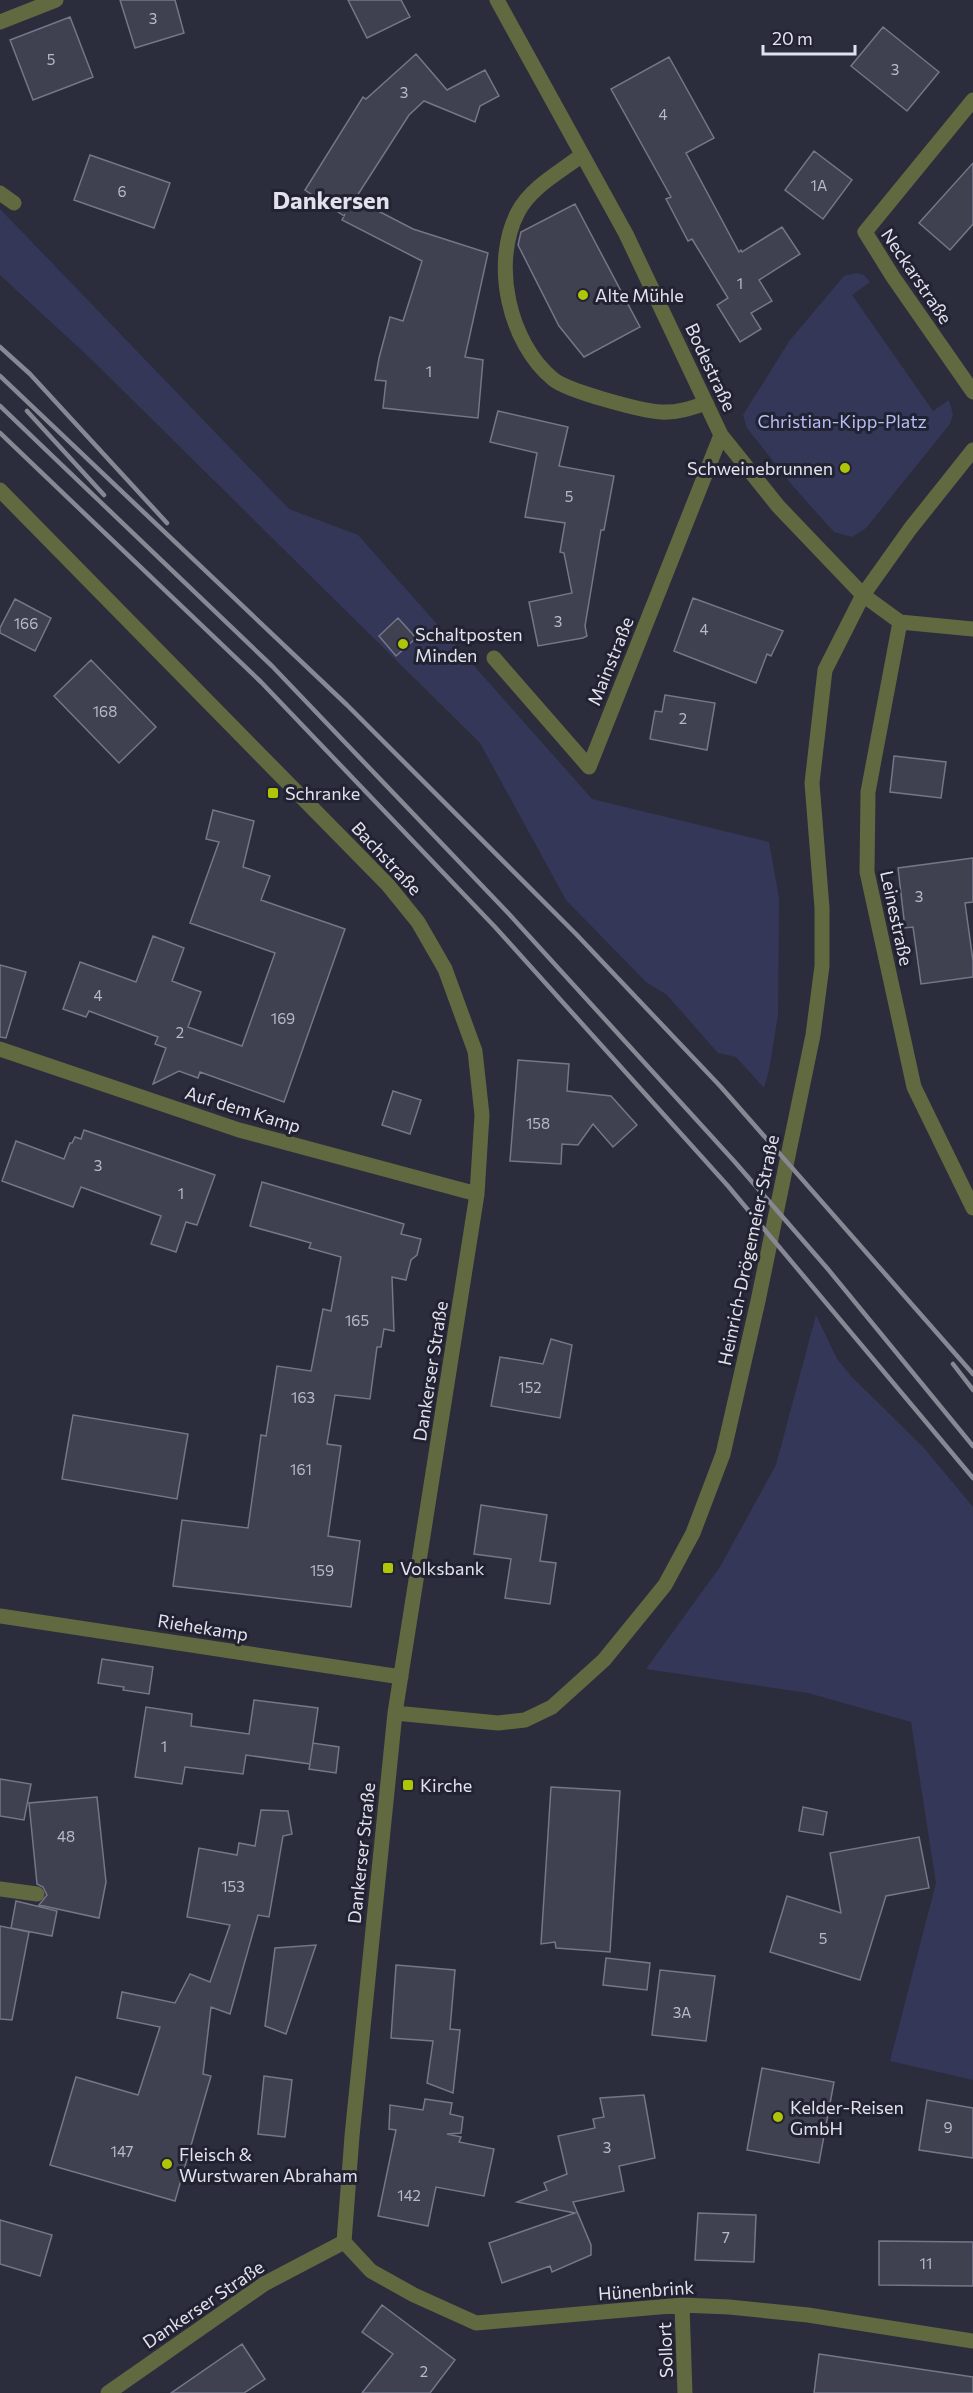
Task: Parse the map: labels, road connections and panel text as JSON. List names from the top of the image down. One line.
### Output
{"streets":{"street":["Neckarstraße","Bodestraße","Mainstraße","Bachstraße","Leinestraße","Auf dem Kamp","Heinrich-Drögemeier-Straße","Dankerser Straße","Riehekamp","Hünenbrink","Sollort"]},"crossings":[["Bodestraße","Mainstraße"],["Bodestraße","Leinestraße"],["Bodestraße","Heinrich-Drögemeier-Straße"],["Bachstraße","Auf dem Kamp"],["Bachstraße","Dankerser Straße"],["Auf dem Kamp","Dankerser Straße"],["Heinrich-Drögemeier-Straße","Dankerser Straße"],["Dankerser Straße","Riehekamp"],["Dankerser Straße","Hünenbrink"],["Hünenbrink","Sollort"]],"districts":["Dankersen"],"parks":["Christian-Kipp-Platz"],"places":{"other":["Alte Mühle","Schweinebrunnen","Schaltposten Minden","Kelder-Reisen GmbH","Fleisch & Wurstwaren Abraham"],"transit":["Schranke","Volksbank","Kirche"]},"house_numbers":["3","5","3","3","4","1A","6","1","1","5","3","166","4","168","2","3","4","169","2","158","3","1","165","152","163","161","159","1","48","153","5","3A","9","3","147","142","7","11","2"],"scale_bar":"20 m"}
